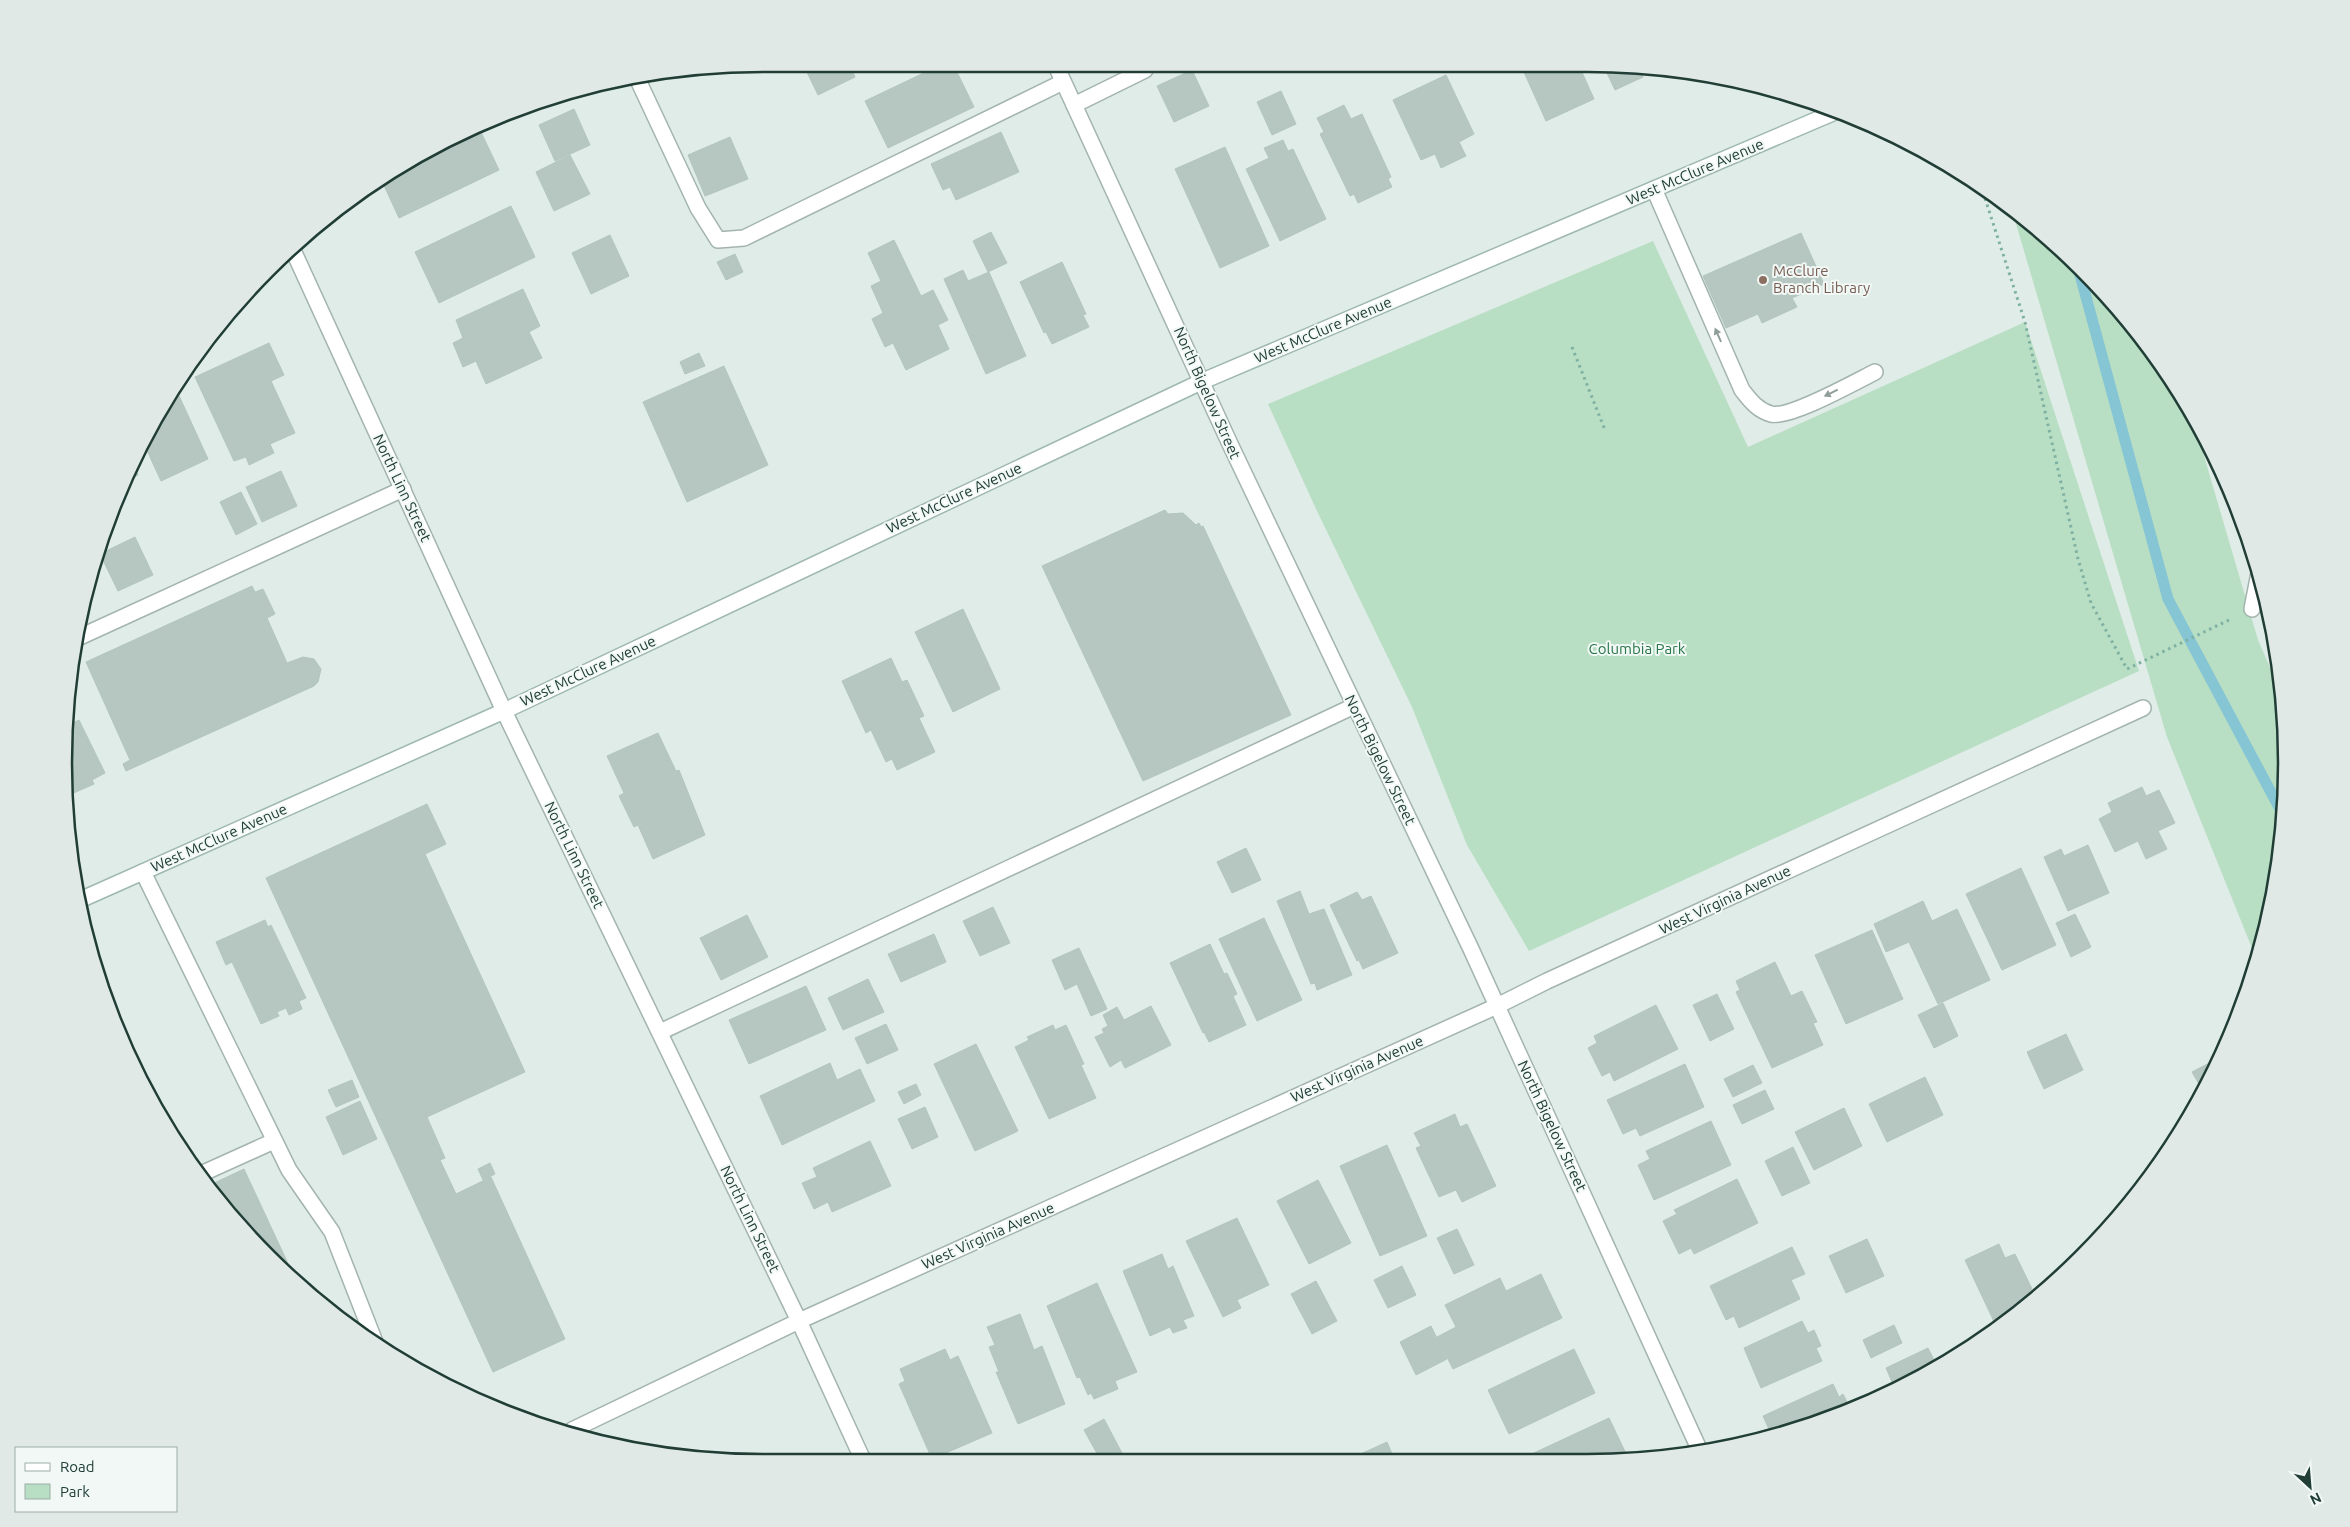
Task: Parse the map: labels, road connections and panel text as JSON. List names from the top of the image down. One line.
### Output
{"streets":{"street":["West McClure Avenue","North Bigelow Street","North Linn Street","West Virginia Avenue"]},"crossings":[["West McClure Avenue","North Bigelow Street"],["West McClure Avenue","North Linn Street"],["North Bigelow Street","West Virginia Avenue"],["North Linn Street","West Virginia Avenue"]],"parks":["Columbia Park"],"places":["McClure Branch Library"],"legend":["Road","Park"],"north":"bottom right"}
